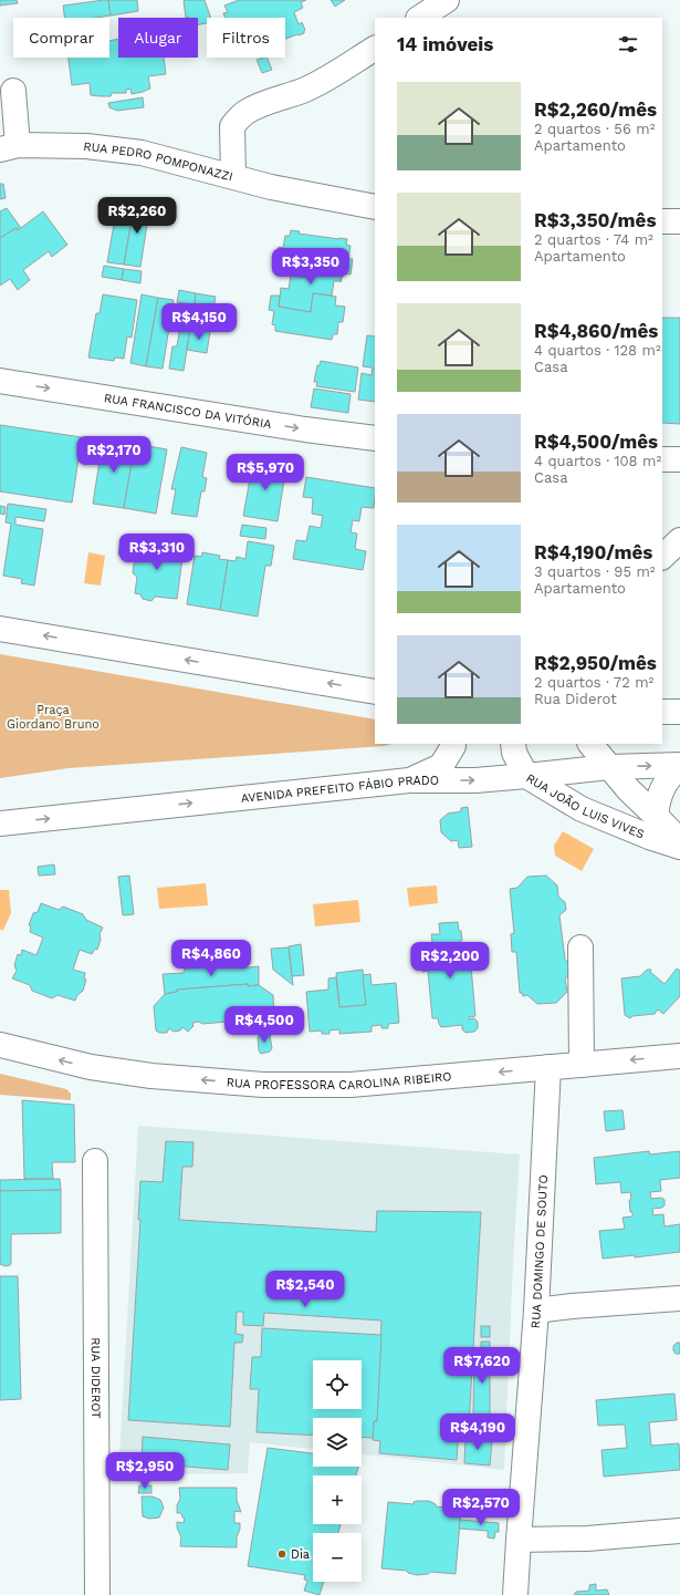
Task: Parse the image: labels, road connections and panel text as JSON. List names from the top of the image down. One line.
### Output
{"streets":{"street":["RUA PEDRO POMPONAZZI","RUA FRANCISCO DA VITÓRIA","AVENIDA PREFEITO FÁBIO PRADO","RUA JOÃO LUIS VIVES","RUA PROFESSORA CAROLINA RIBEIRO","RUA DOMINGO DE SOUTO","RUA DIDEROT"]},"crossings":[["AVENIDA PREFEITO FÁBIO PRADO","RUA JOÃO LUIS VIVES"],["RUA PROFESSORA CAROLINA RIBEIRO","RUA DOMINGO DE SOUTO"]],"one_way":["RUA FRANCISCO DA VITÓRIA","RUA PROFESSORA CAROLINA RIBEIRO"],"parks":["Praça Giordano Bruno"],"places":["Dia"],"page":{"chip":["Comprar","Alugar","Filtros"],"heading":"14 imóveis","list":[{"name":"R$2,260/mês","note":"2 quartos · 56 m² · Apartamento"},{"name":"R$3,350/mês","note":"2 quartos · 74 m² · Apartamento"},{"name":"R$4,860/mês","note":"4 quartos · 128 m² · Casa"},{"name":"R$4,500/mês","note":"4 quartos · 108 m² · Casa"},{"name":"R$4,190/mês","note":"3 quartos · 95 m² · Apartamento"},{"name":"R$2,950/mês","note":"2 quartos · 72 m² · Rua Diderot"}],"price":["R$2,260","R$3,350","R$4,150","R$2,170","R$5,970","R$3,310","R$4,860","R$2,200","R$4,500","R$2,540","R$7,620","R$4,190","R$2,950","R$2,570"],"map_buttons":["+","−"]}}
